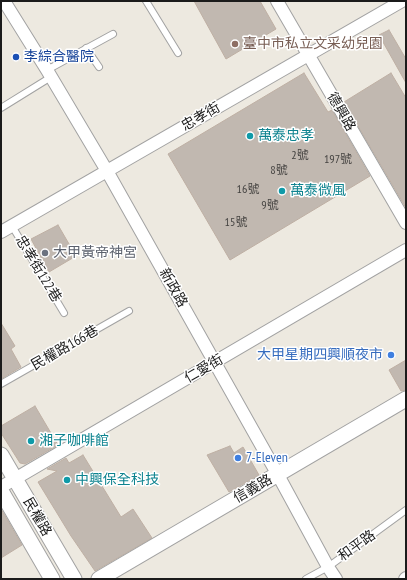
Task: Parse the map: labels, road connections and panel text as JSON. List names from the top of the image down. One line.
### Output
{"streets":{"street":["德興路","忠孝街","新政路","仁愛街","信義路","民權路"],"lane":["忠孝街122巷","民權路166巷","和平路"]},"crossings":[["德興路","忠孝街"],["忠孝街","忠孝街122巷"],["忠孝街","新政路"],["新政路","仁愛街"],["新政路","信義路"],["新政路","和平路"],["仁愛街","民權路"]],"places":["臺中市私立文采幼兒園","李綜合醫院","萬泰忠孝","萬泰微風","大甲黃帝神宮","大甲星期四興順夜市","湘子咖啡館","7-Eleven","中興保全科技"],"house_numbers":["2號","197號","8號","16號","9號","15號"]}
